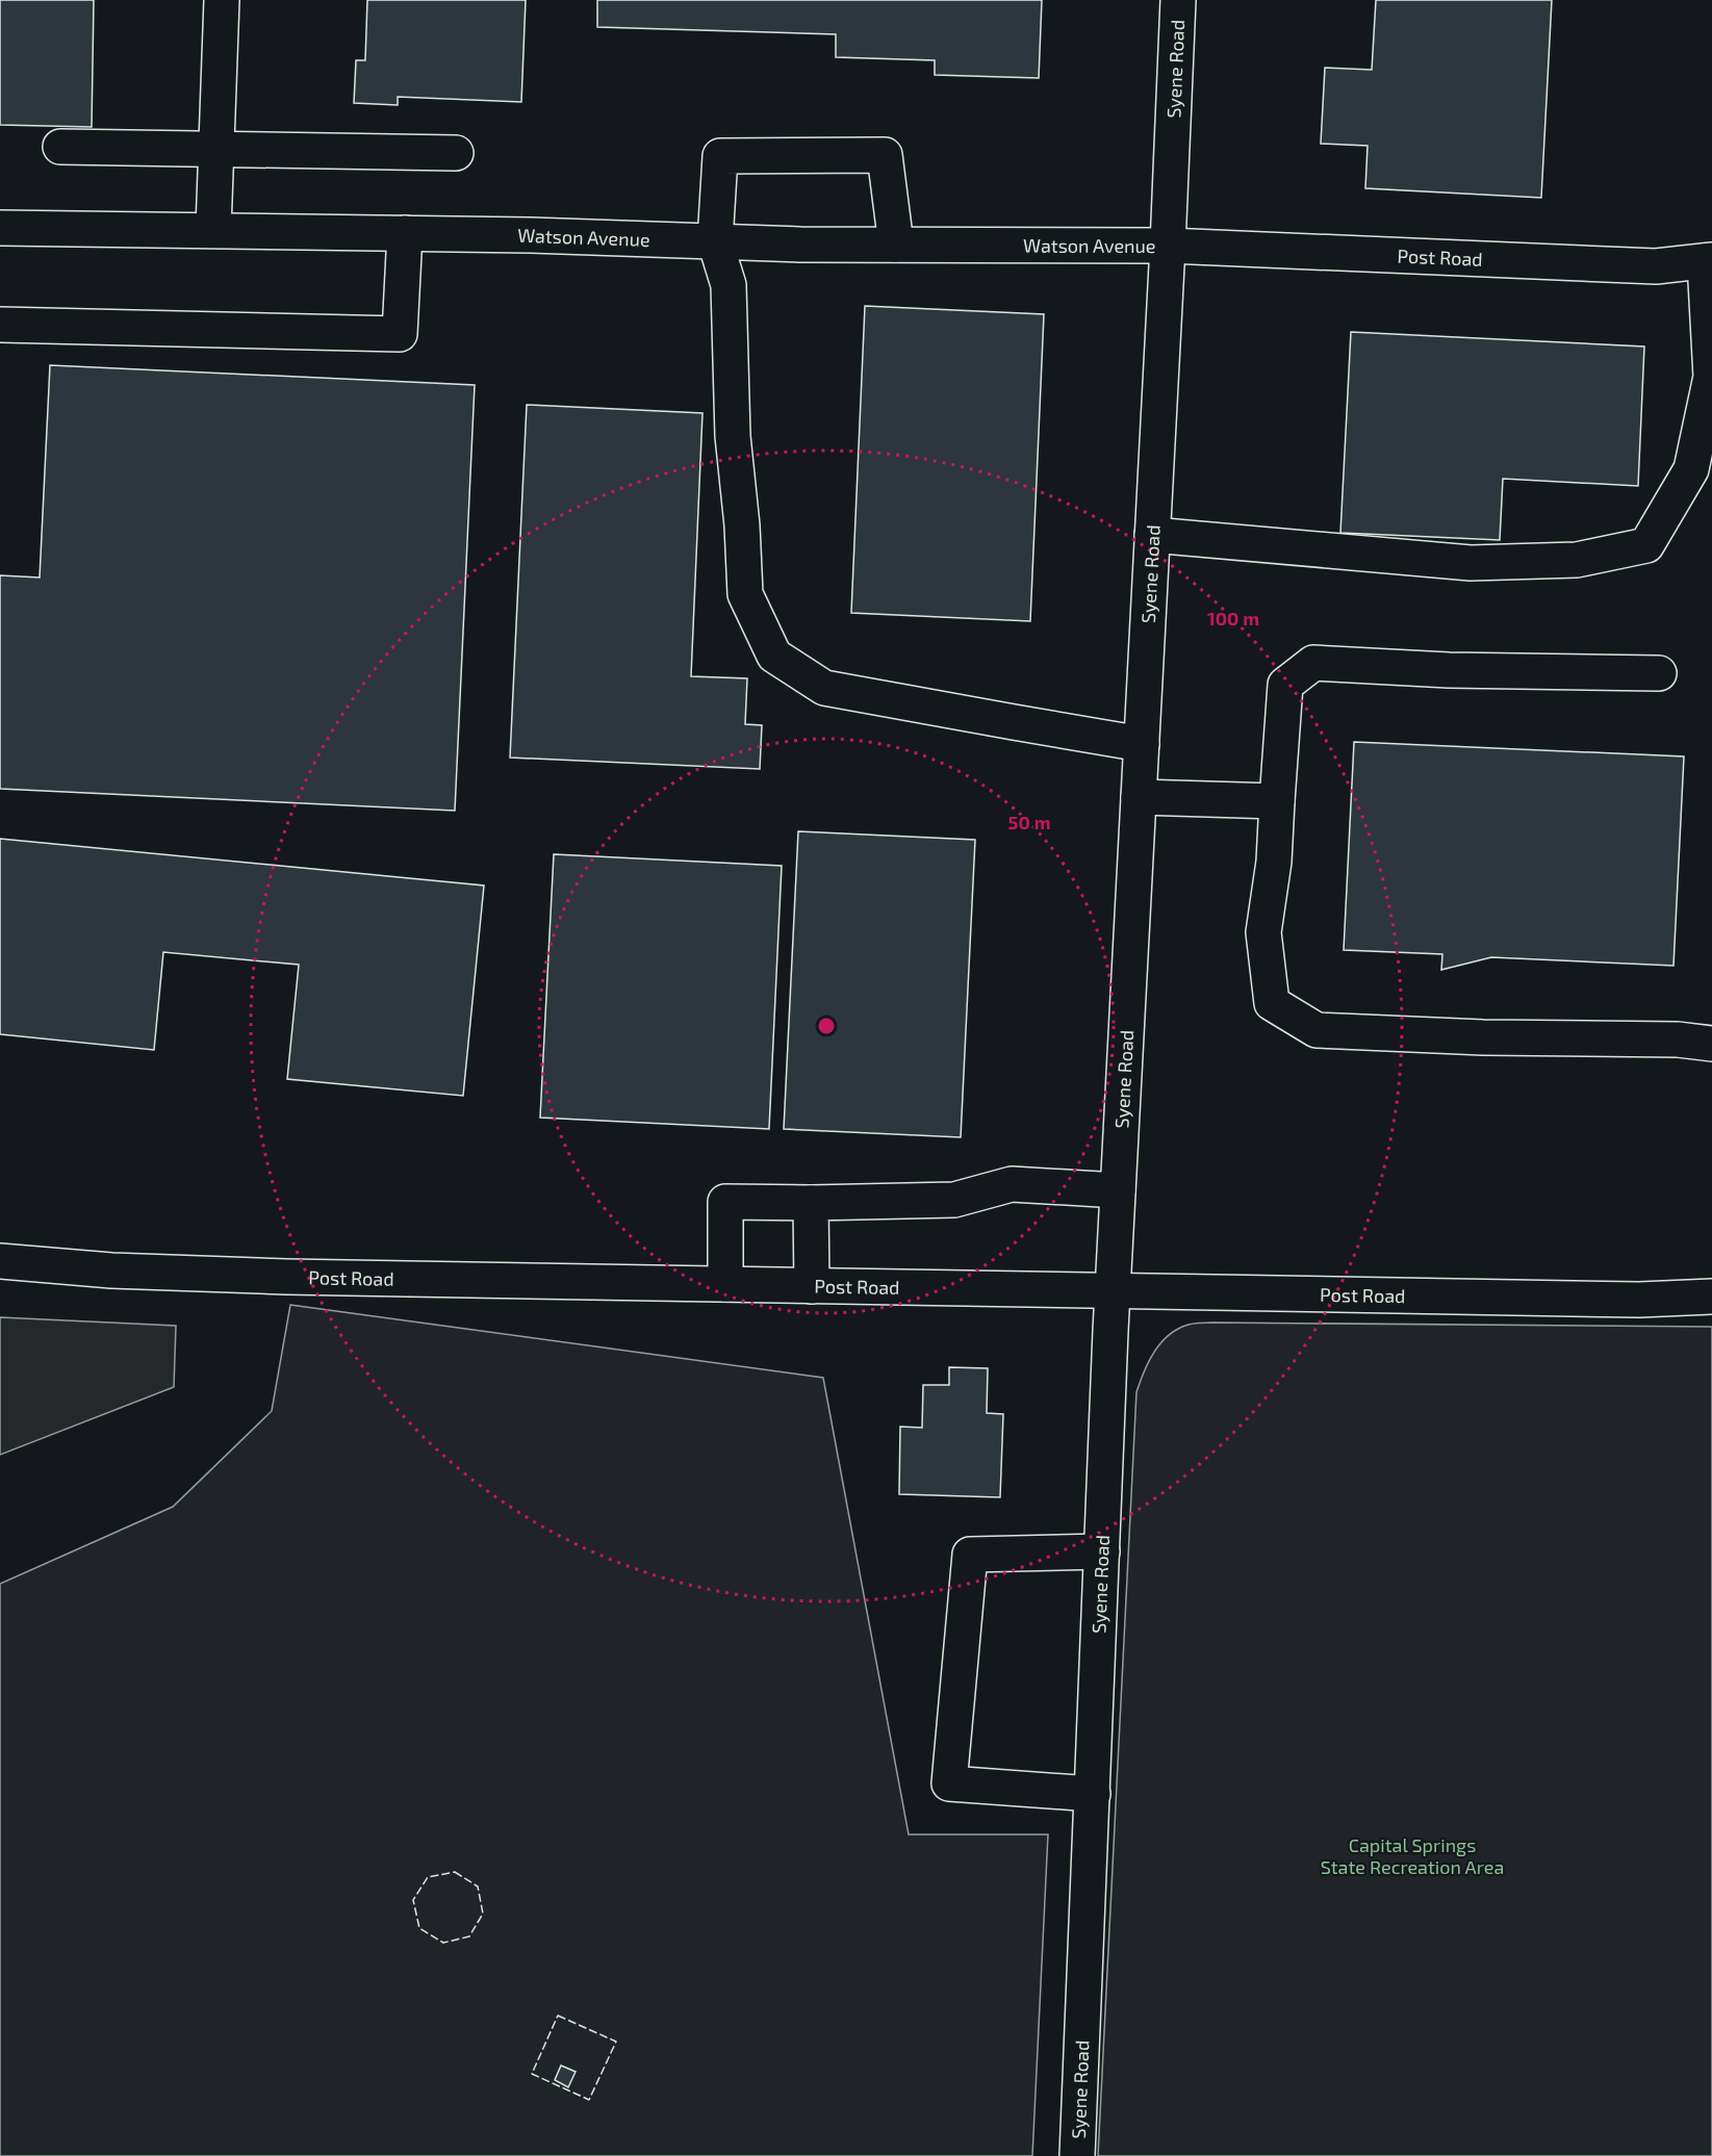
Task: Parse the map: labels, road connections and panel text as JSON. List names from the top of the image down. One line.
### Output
{"streets":{"street":["Syene Road","Watson Avenue","Post Road"]},"crossings":[["Syene Road","Watson Avenue"],["Syene Road","Post Road"],["Watson Avenue","Post Road"]],"parks":["Capital Springs State Recreation Area"],"rings":["100 m","50 m"]}
